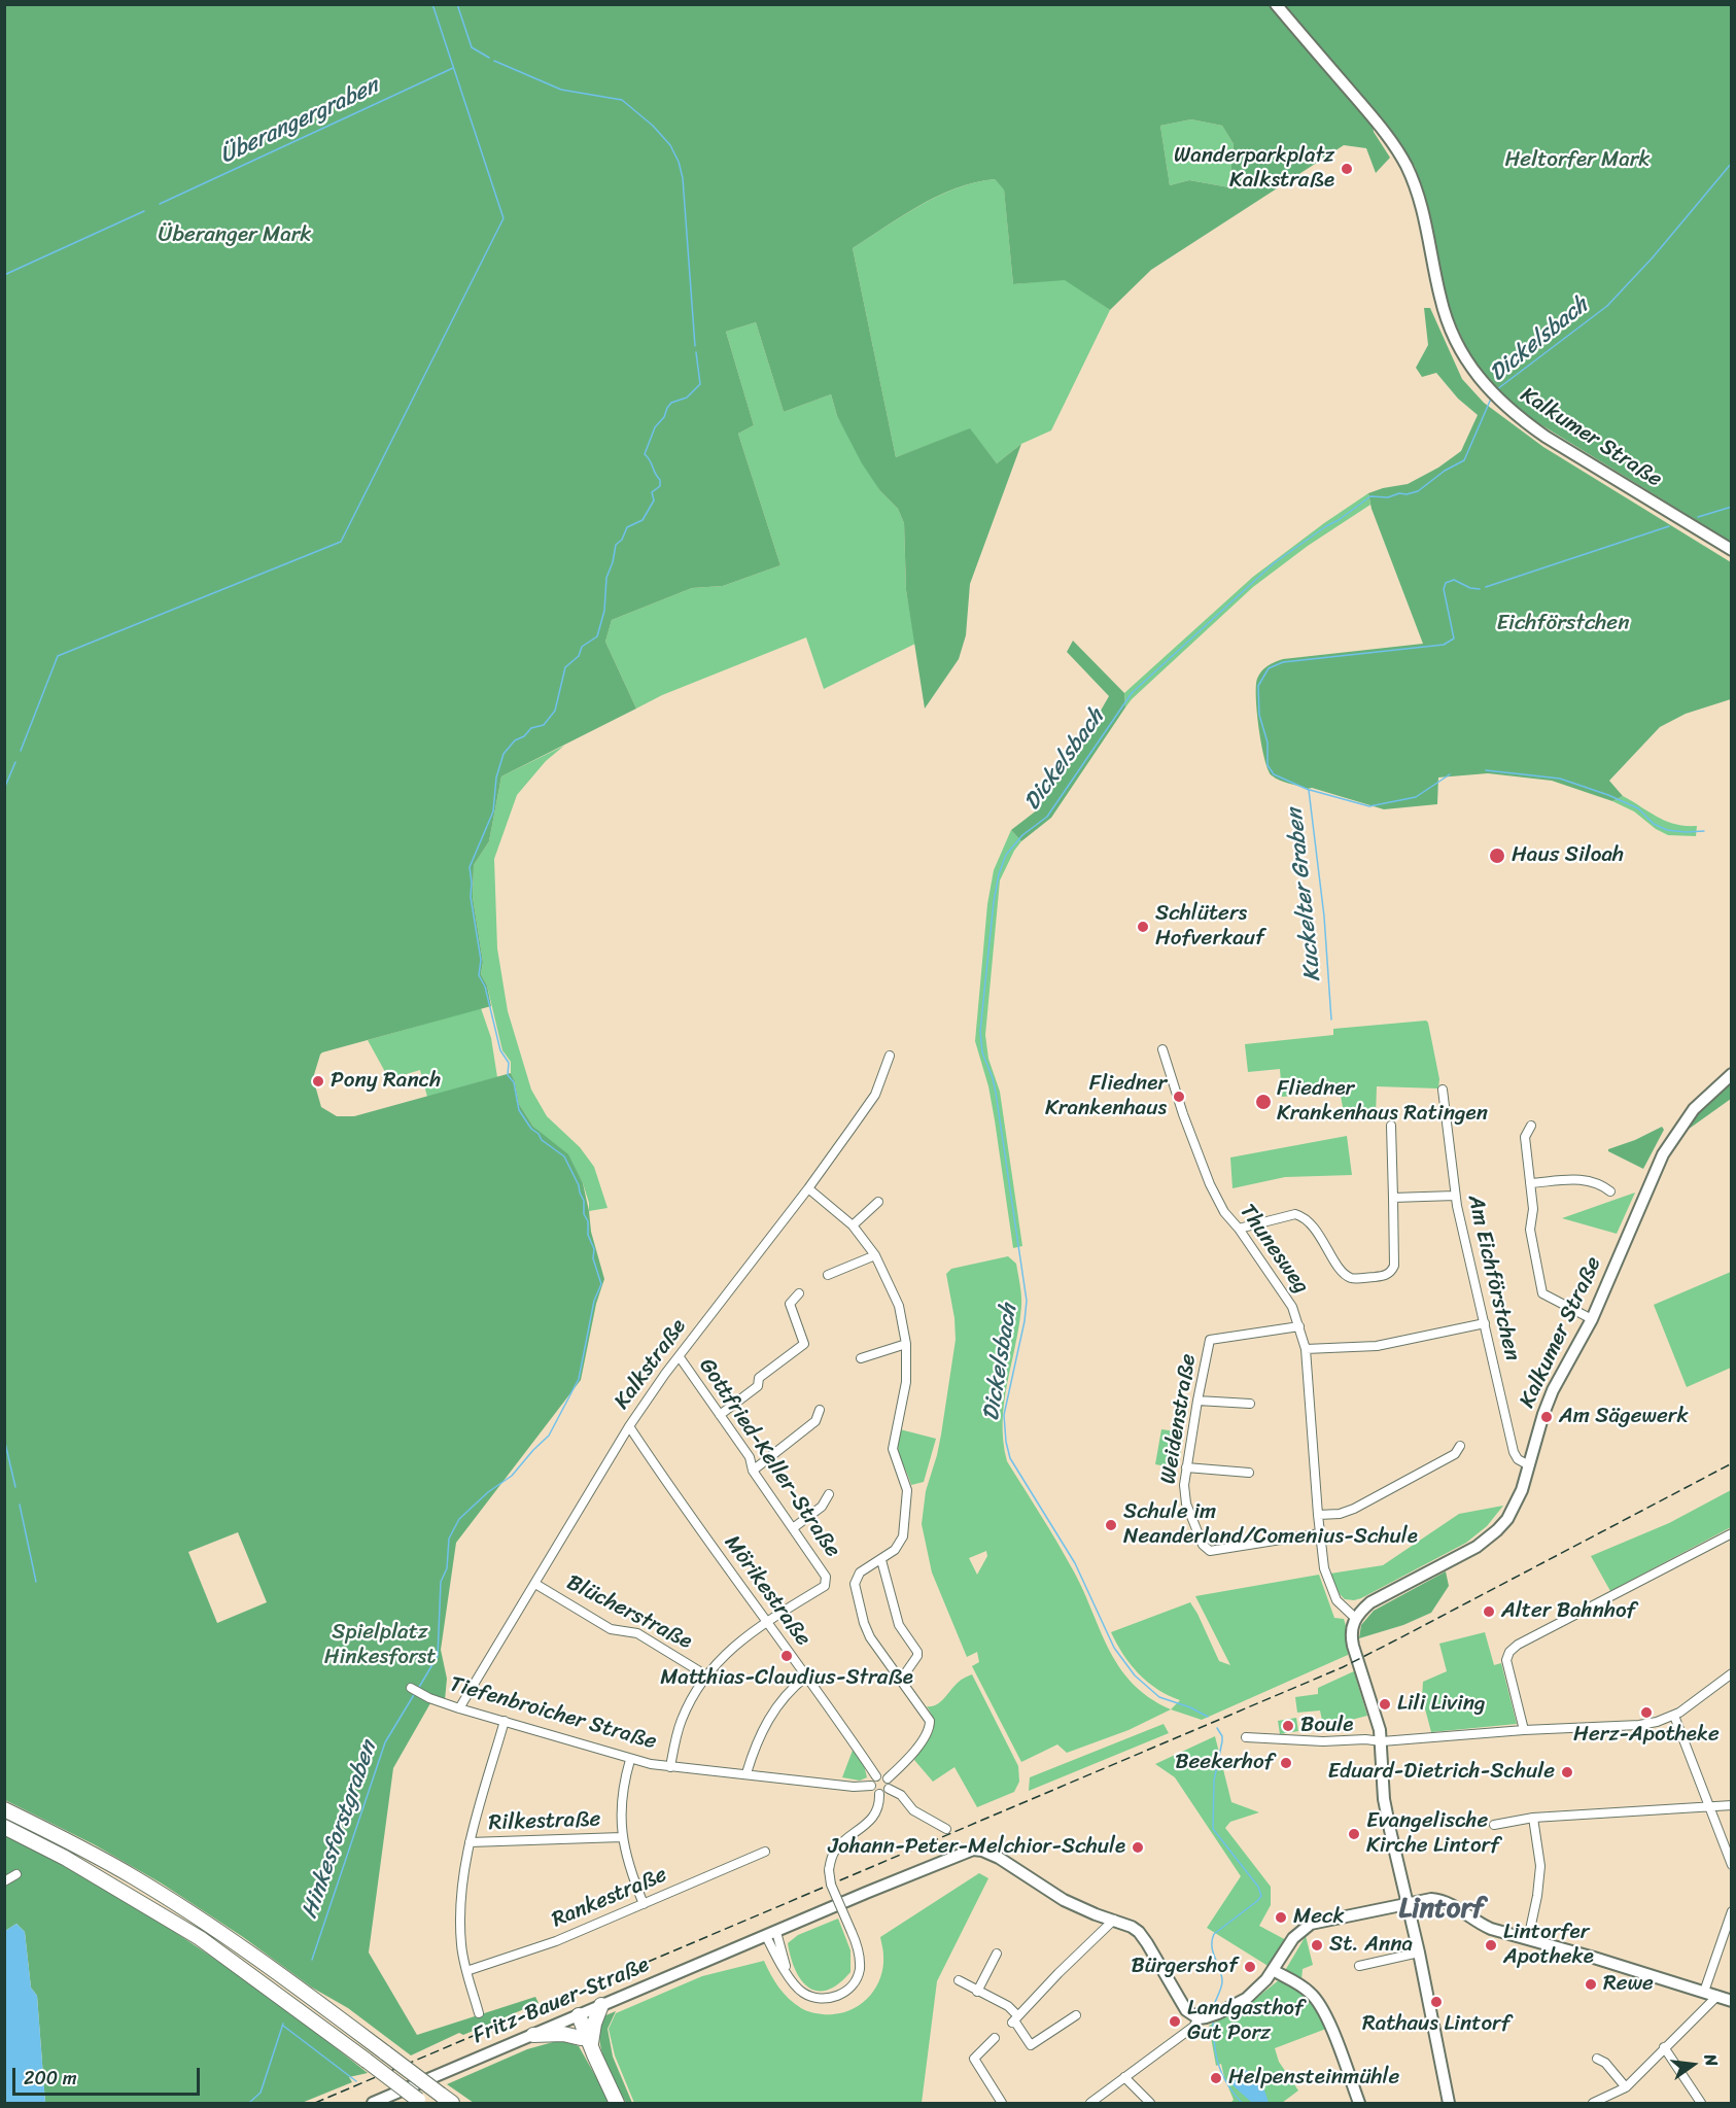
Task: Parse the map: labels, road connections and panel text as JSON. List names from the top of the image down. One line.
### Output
{"streets":{"main road":["Kalkumer Straße","Fritz-Bauer-Straße"],"street":["Thunesweg","Am Eichförstchen","Kalkstraße","Weidenstraße","Gottfried-Keller-Straße","Mörikestraße","Blücherstraße","Tiefenbroicher Straße","Rilkestraße","Rankestraße"]},"crossings":[["Kalkumer Straße","Thunesweg"],["Kalkumer Straße","Am Eichförstchen"],["Thunesweg","Weidenstraße"],["Kalkstraße","Gottfried-Keller-Straße"],["Kalkstraße","Mörikestraße"],["Kalkstraße","Blücherstraße"],["Kalkstraße","Tiefenbroicher Straße"],["Gottfried-Keller-Straße","Mörikestraße"],["Mörikestraße","Tiefenbroicher Straße"]],"districts":["Lintorf"],"water":["Überangergraben","Dickelsbach","Kuckelter Graben","Hinkesforstgraben"],"parks":["Heltorfer Mark","Überanger Mark","Eichförstchen","Spielplatz Hinkesforst"],"places":["Wanderparkplatz Kalkstraße","Haus Siloah","Schlüters Hofverkauf","Pony Ranch","Fliedner Krankenhaus","Fliedner Krankenhaus Ratingen","Am Sägewerk","Schule im Neanderland/Comenius-Schule","Alter Bahnhof","Matthias-Claudius-Straße","Lili Living","Herz-Apotheke","Boule","Beekerhof","Eduard-Dietrich-Schule","Evangelische Kirche Lintorf","Johann-Peter-Melchior-Schule","Meck","St. Anna","Lintorfer Apotheke","Bürgershof","Rewe","Rathaus Lintorf","Landgasthof Gut Porz","Helpensteinmühle"],"scale_bar":"200 m","north":"right"}
